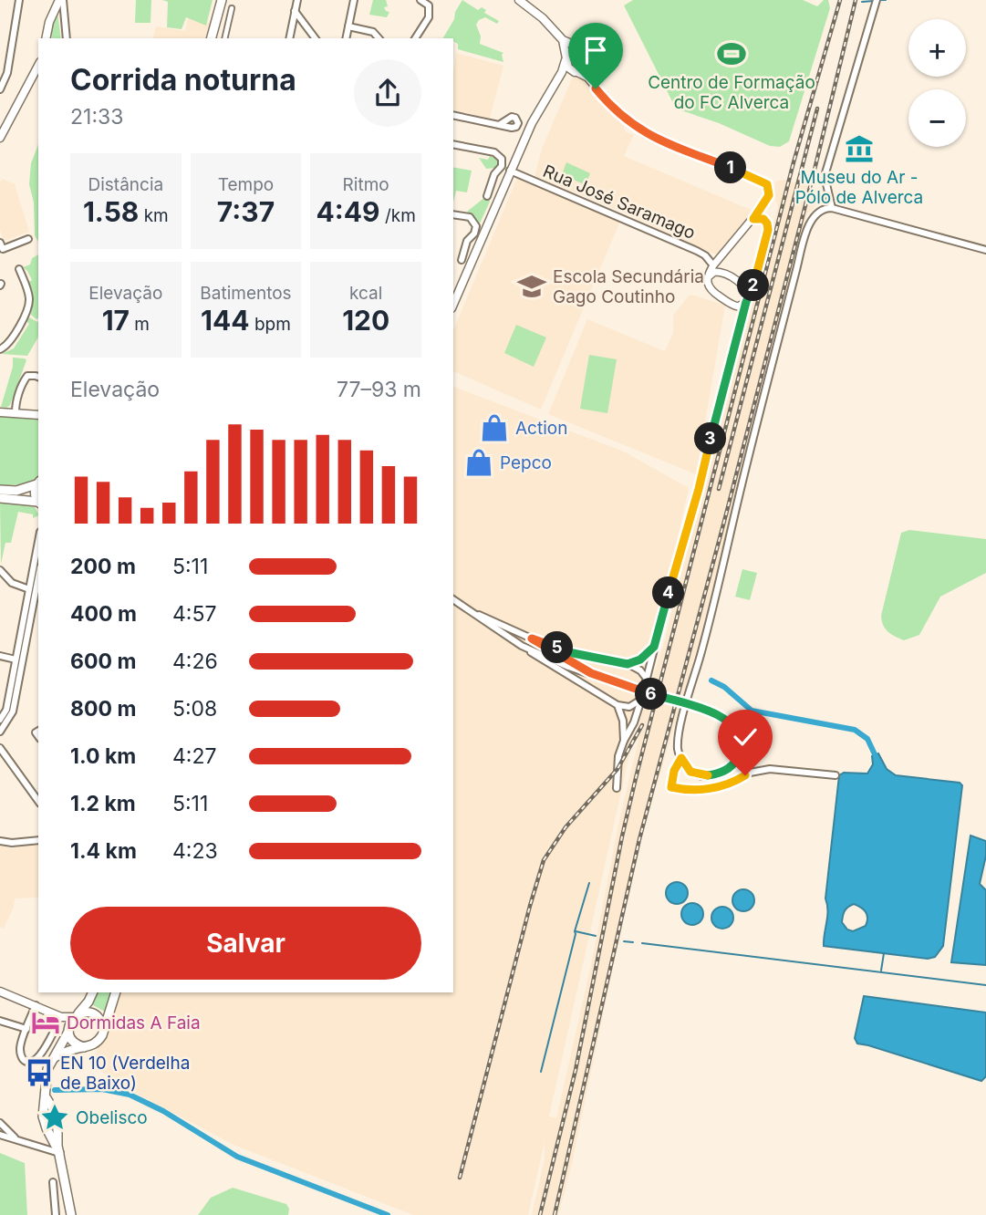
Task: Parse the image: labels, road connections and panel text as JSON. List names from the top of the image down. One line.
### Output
{"streets":{"street":["Rua José Saramago"]},"places":{"sports":["Centro de Formação do FC Alverca"],"museum":["Museu do Ar - Pólo de Alverca"],"school or university":["Escola Secundária Gago Coutinho"],"shop":["Action","Pepco"],"hotel":["Dormidas A Faia"],"bus stop":["EN 10 (Verdelha de Baixo)"],"place":["Obelisco"]},"page":{"map_buttons":["+","−"],"heading":["Corrida noturna","21:33"],"stats":[["Distância","1.58 km"],["Tempo","7:37"],["Ritmo","4:49 /km"],["Elevação","17 m"],["Batimentos","144 bpm"],["kcal","120"]],"pins":["1","2","3","4","5","6"],"chart":["Elevação","77–93 m"],"list":[{"name":"200 m","note":"5:11"},{"name":"400 m","note":"4:57"},{"name":"600 m","note":"4:26"},{"name":"800 m","note":"5:08"},{"name":"1.0 km","note":"4:27"},{"name":"1.2 km","note":"5:11"},{"name":"1.4 km","note":"4:23"}],"buttons":"Salvar"}}
